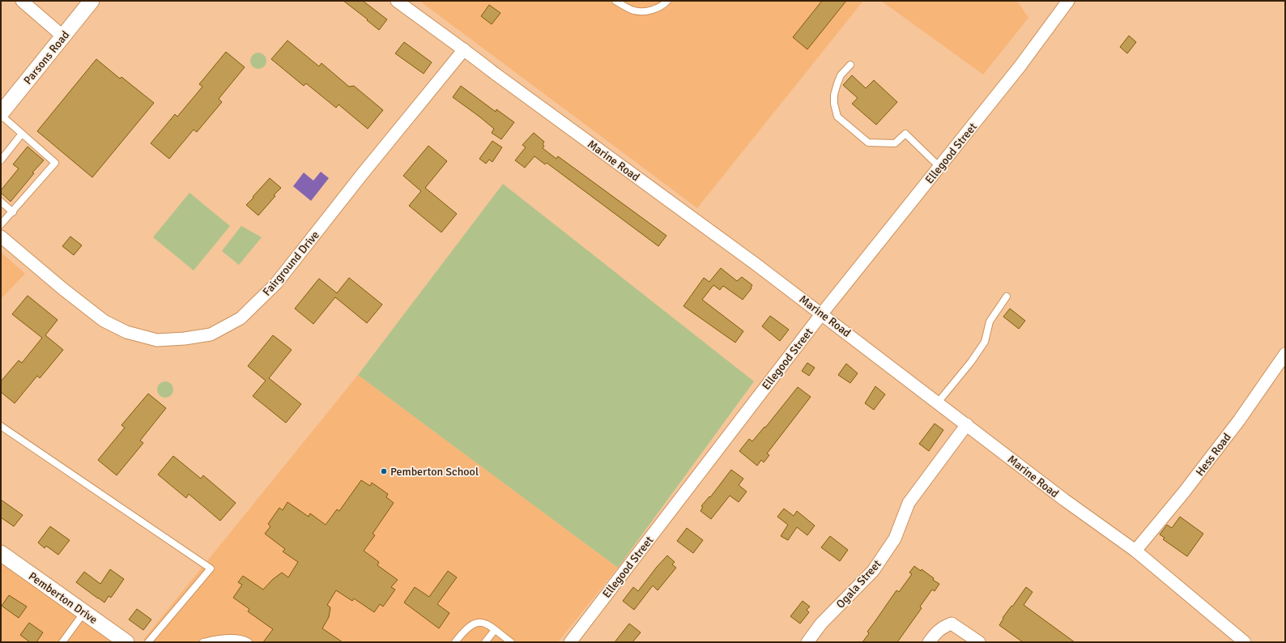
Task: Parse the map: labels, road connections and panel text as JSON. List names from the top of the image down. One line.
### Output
{"streets":{"street":["Parsons Road","Ellegood Street","Marine Road","Fairground Drive","Hess Road","Ogala Street","Pemberton Drive"]},"crossings":[["Ellegood Street","Marine Road"],["Marine Road","Fairground Drive"],["Marine Road","Hess Road"],["Marine Road","Ogala Street"]],"places":["Pemberton School"]}
